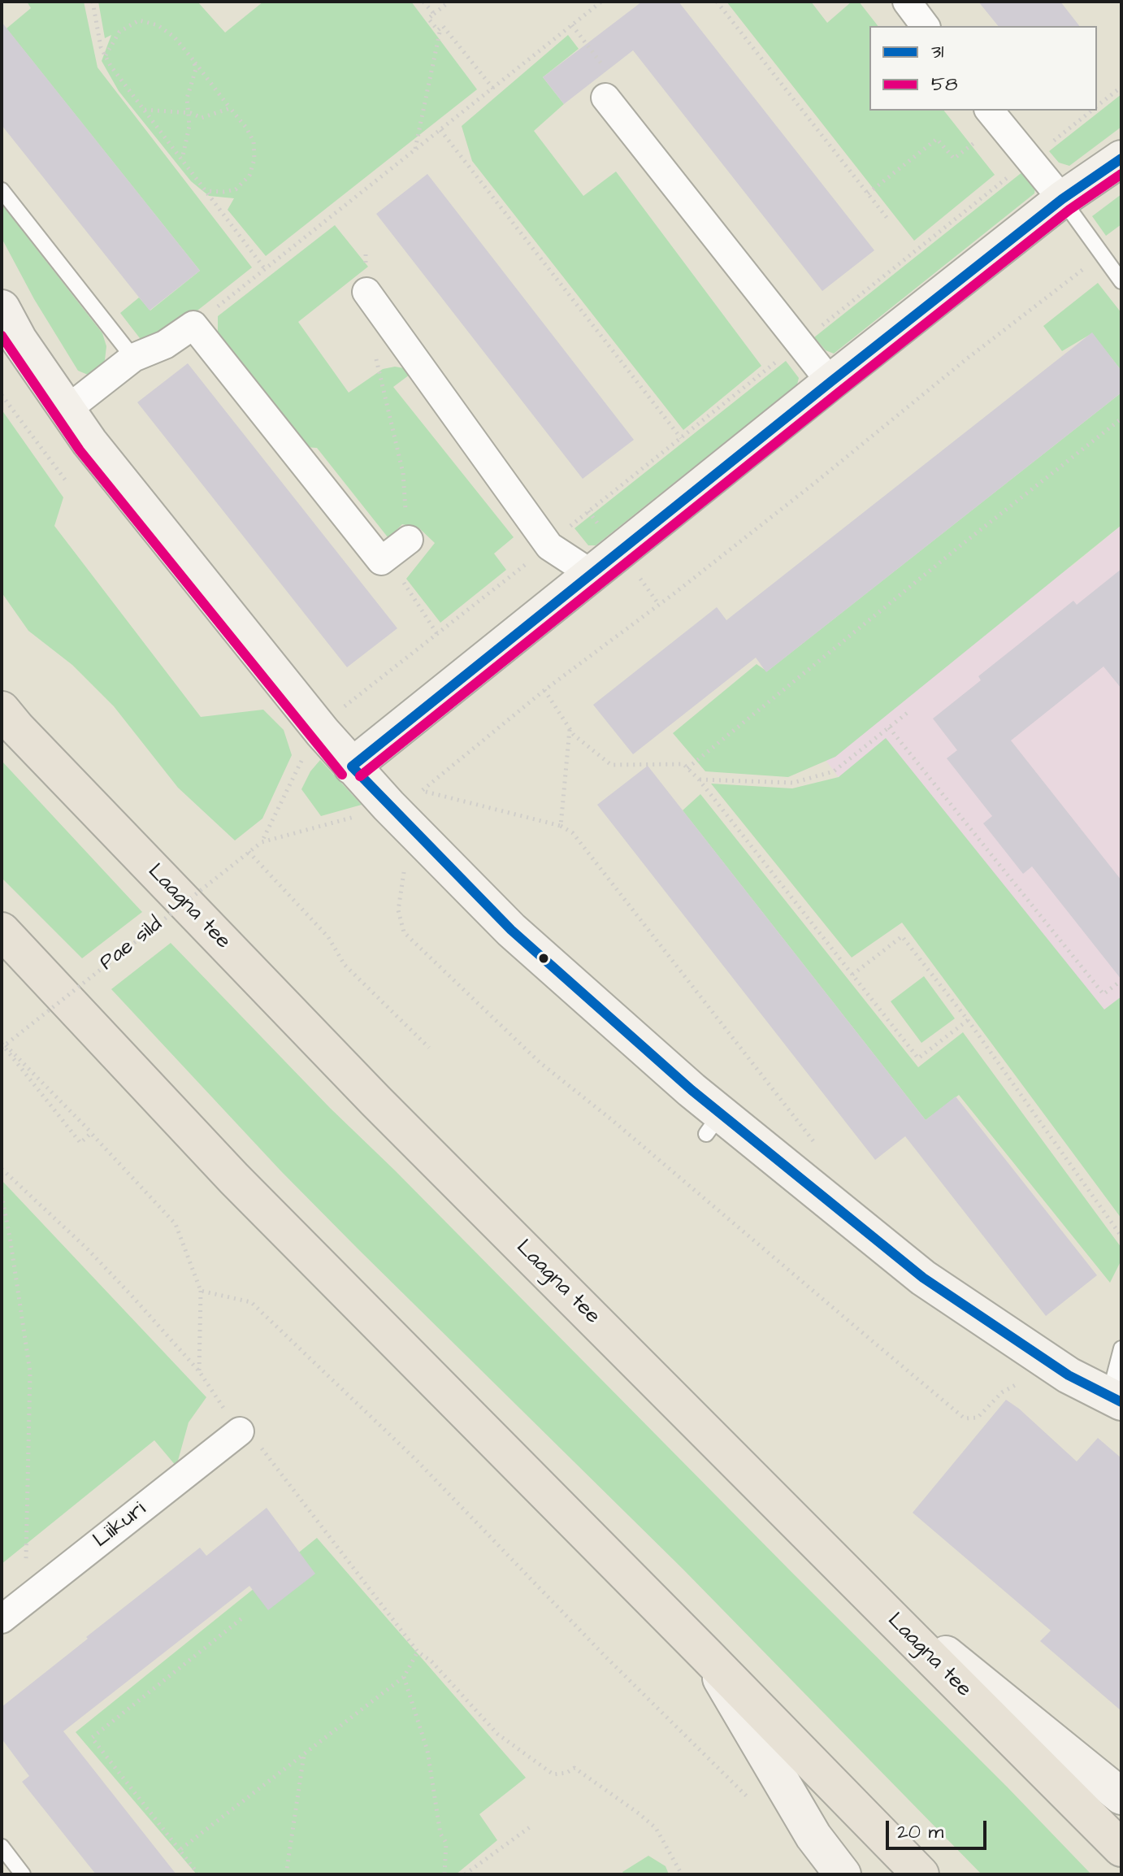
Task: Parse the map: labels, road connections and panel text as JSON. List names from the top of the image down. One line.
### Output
{"streets":{"main road":["Laagna tee"],"street":["Liikuri"],"path":["Pae sild"]},"lines":["transit line 31","transit line 58"],"legend":["31","58"],"scale_bar":"20 m"}
